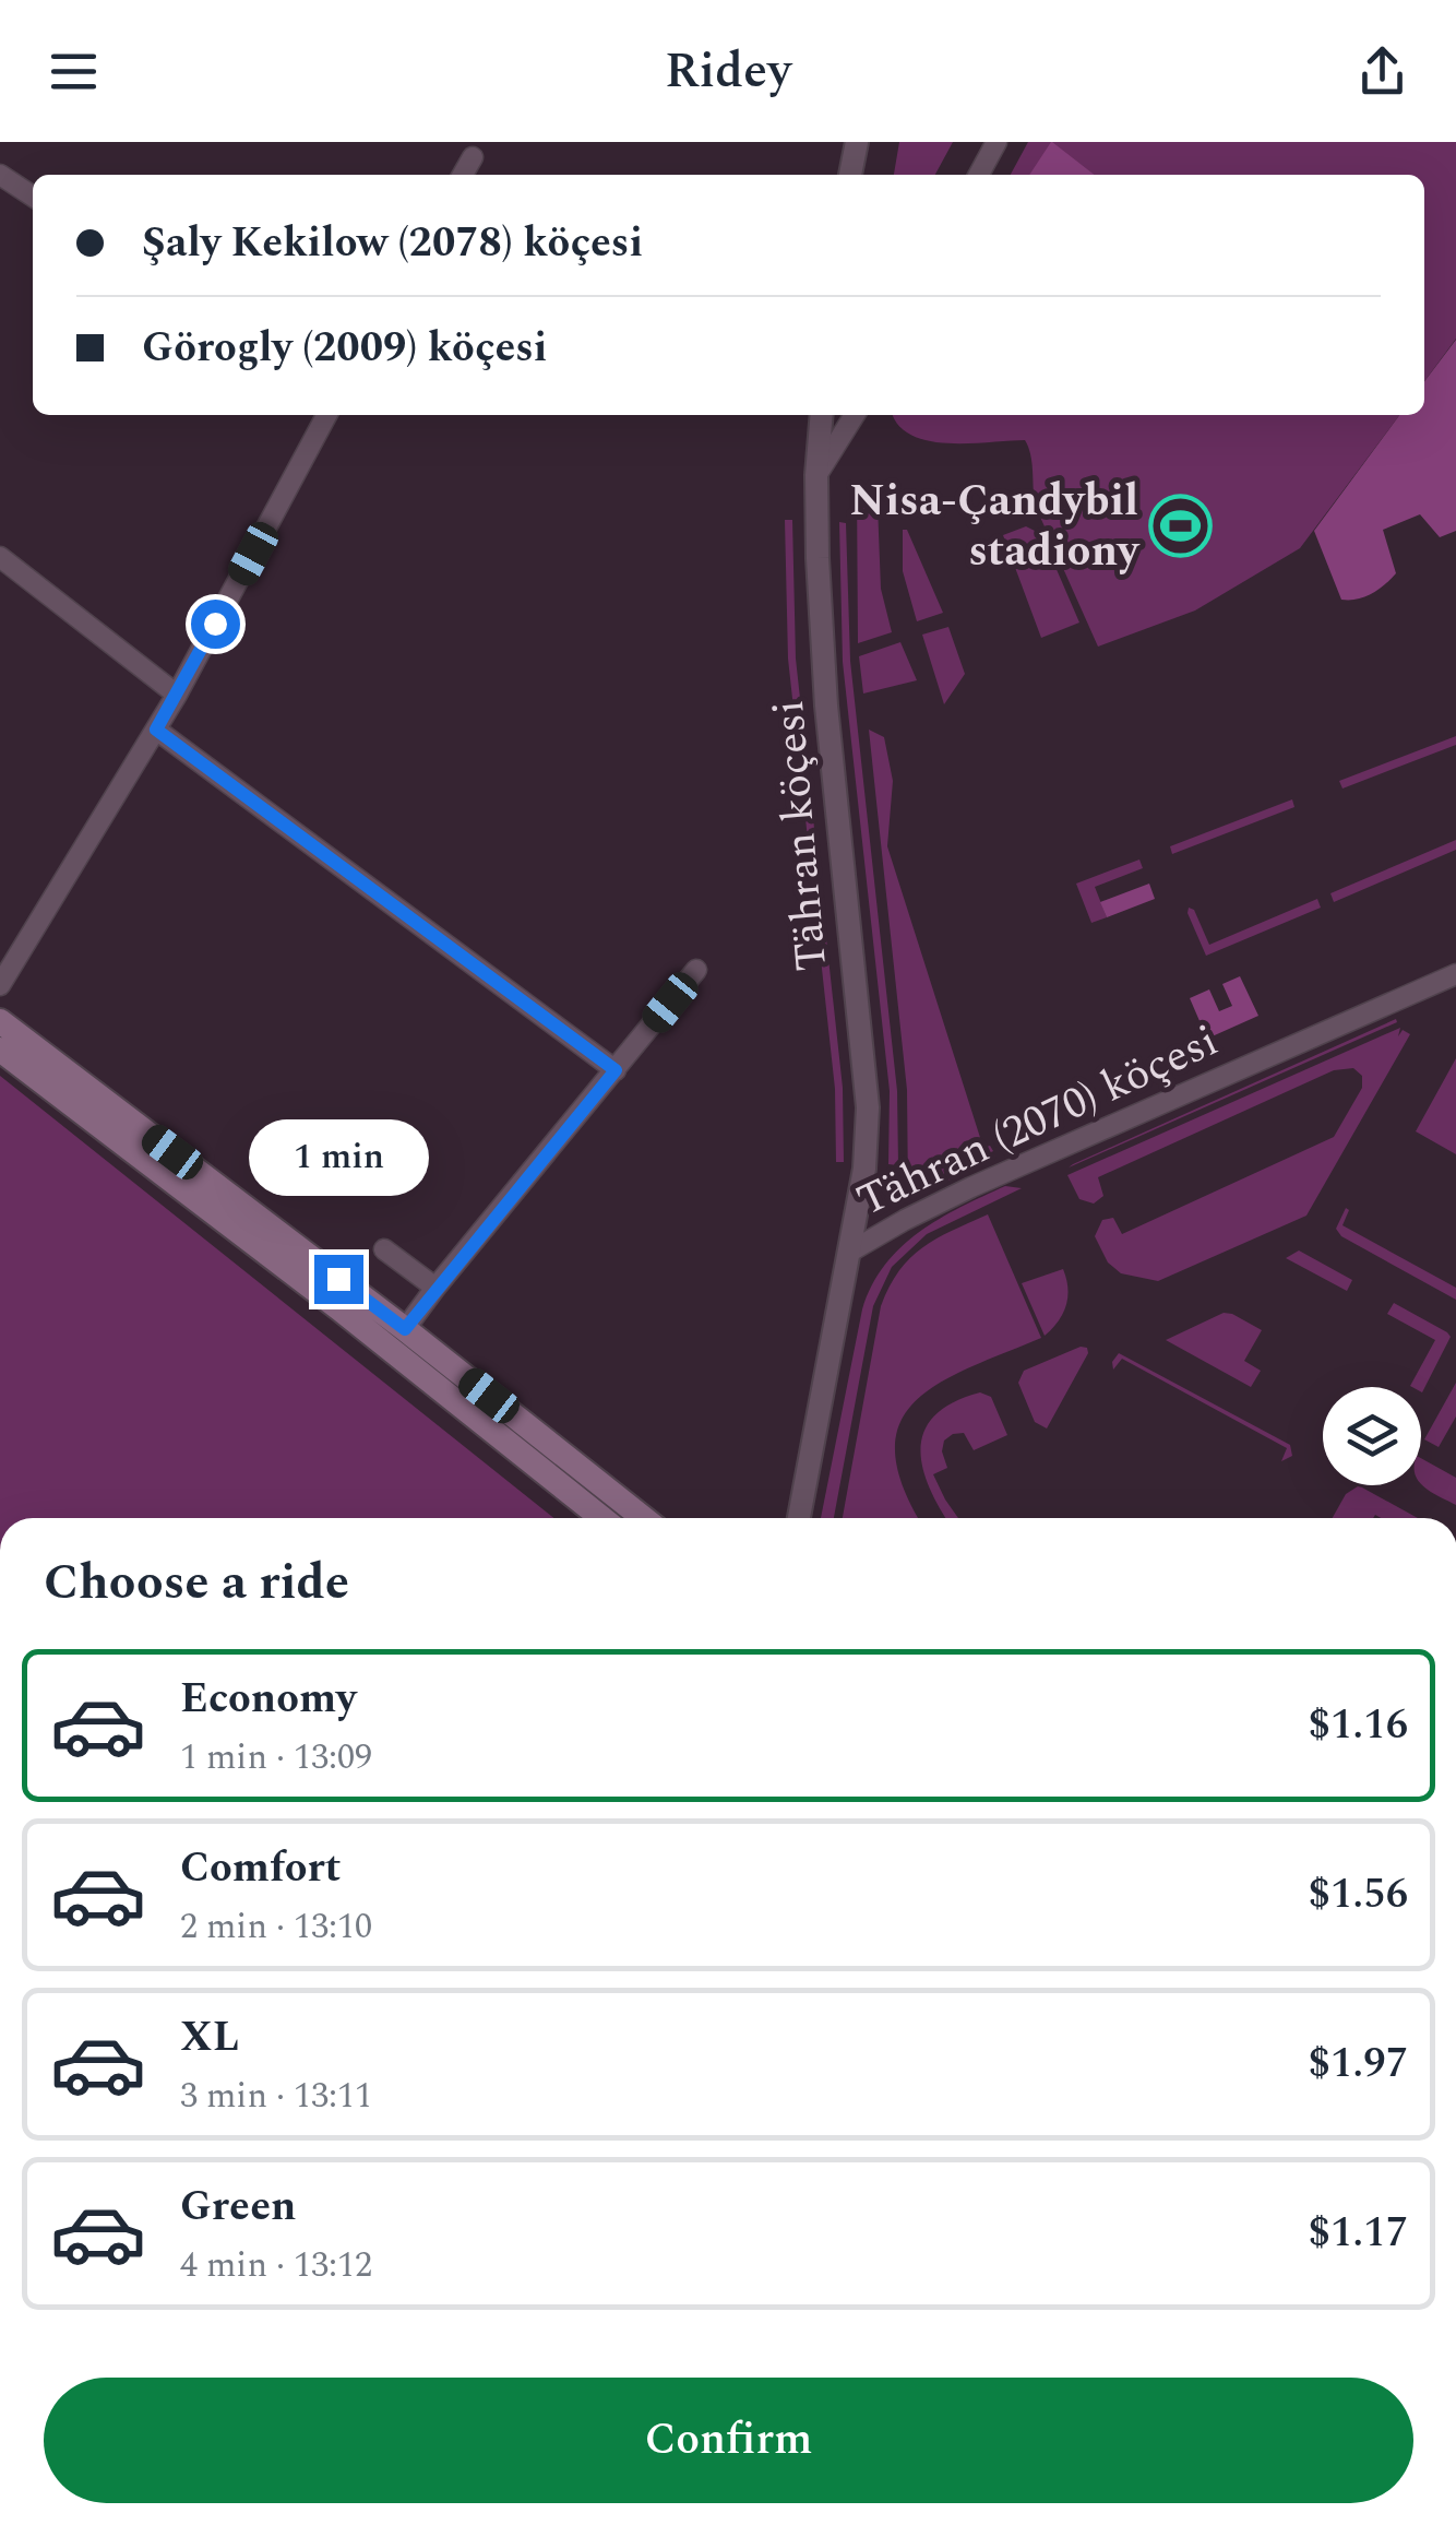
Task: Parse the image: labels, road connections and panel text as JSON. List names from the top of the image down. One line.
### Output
{"streets":{"street":["Tähran köçesi","Tähran (2070) köçesi"]},"crossings":[["Tähran köçesi","Tähran (2070) köçesi"]],"places":{"sports":["Nisa-Çandybil stadiony"]},"page":{"header":"Ridey","banner":["Şaly Kekilow (2078) köçesi","Görogly (2009) köçesi"],"bubble":"1 min","heading":"Choose a ride","list":[{"name":"Economy","note":"1 min · 13:09","value":"$1.16"},{"name":"Comfort","note":"2 min · 13:10","value":"$1.56"},{"name":"XL","note":"3 min · 13:11","value":"$1.97"},{"name":"Green","note":"4 min · 13:12","value":"$1.17"}],"buttons":"Confirm"}}
